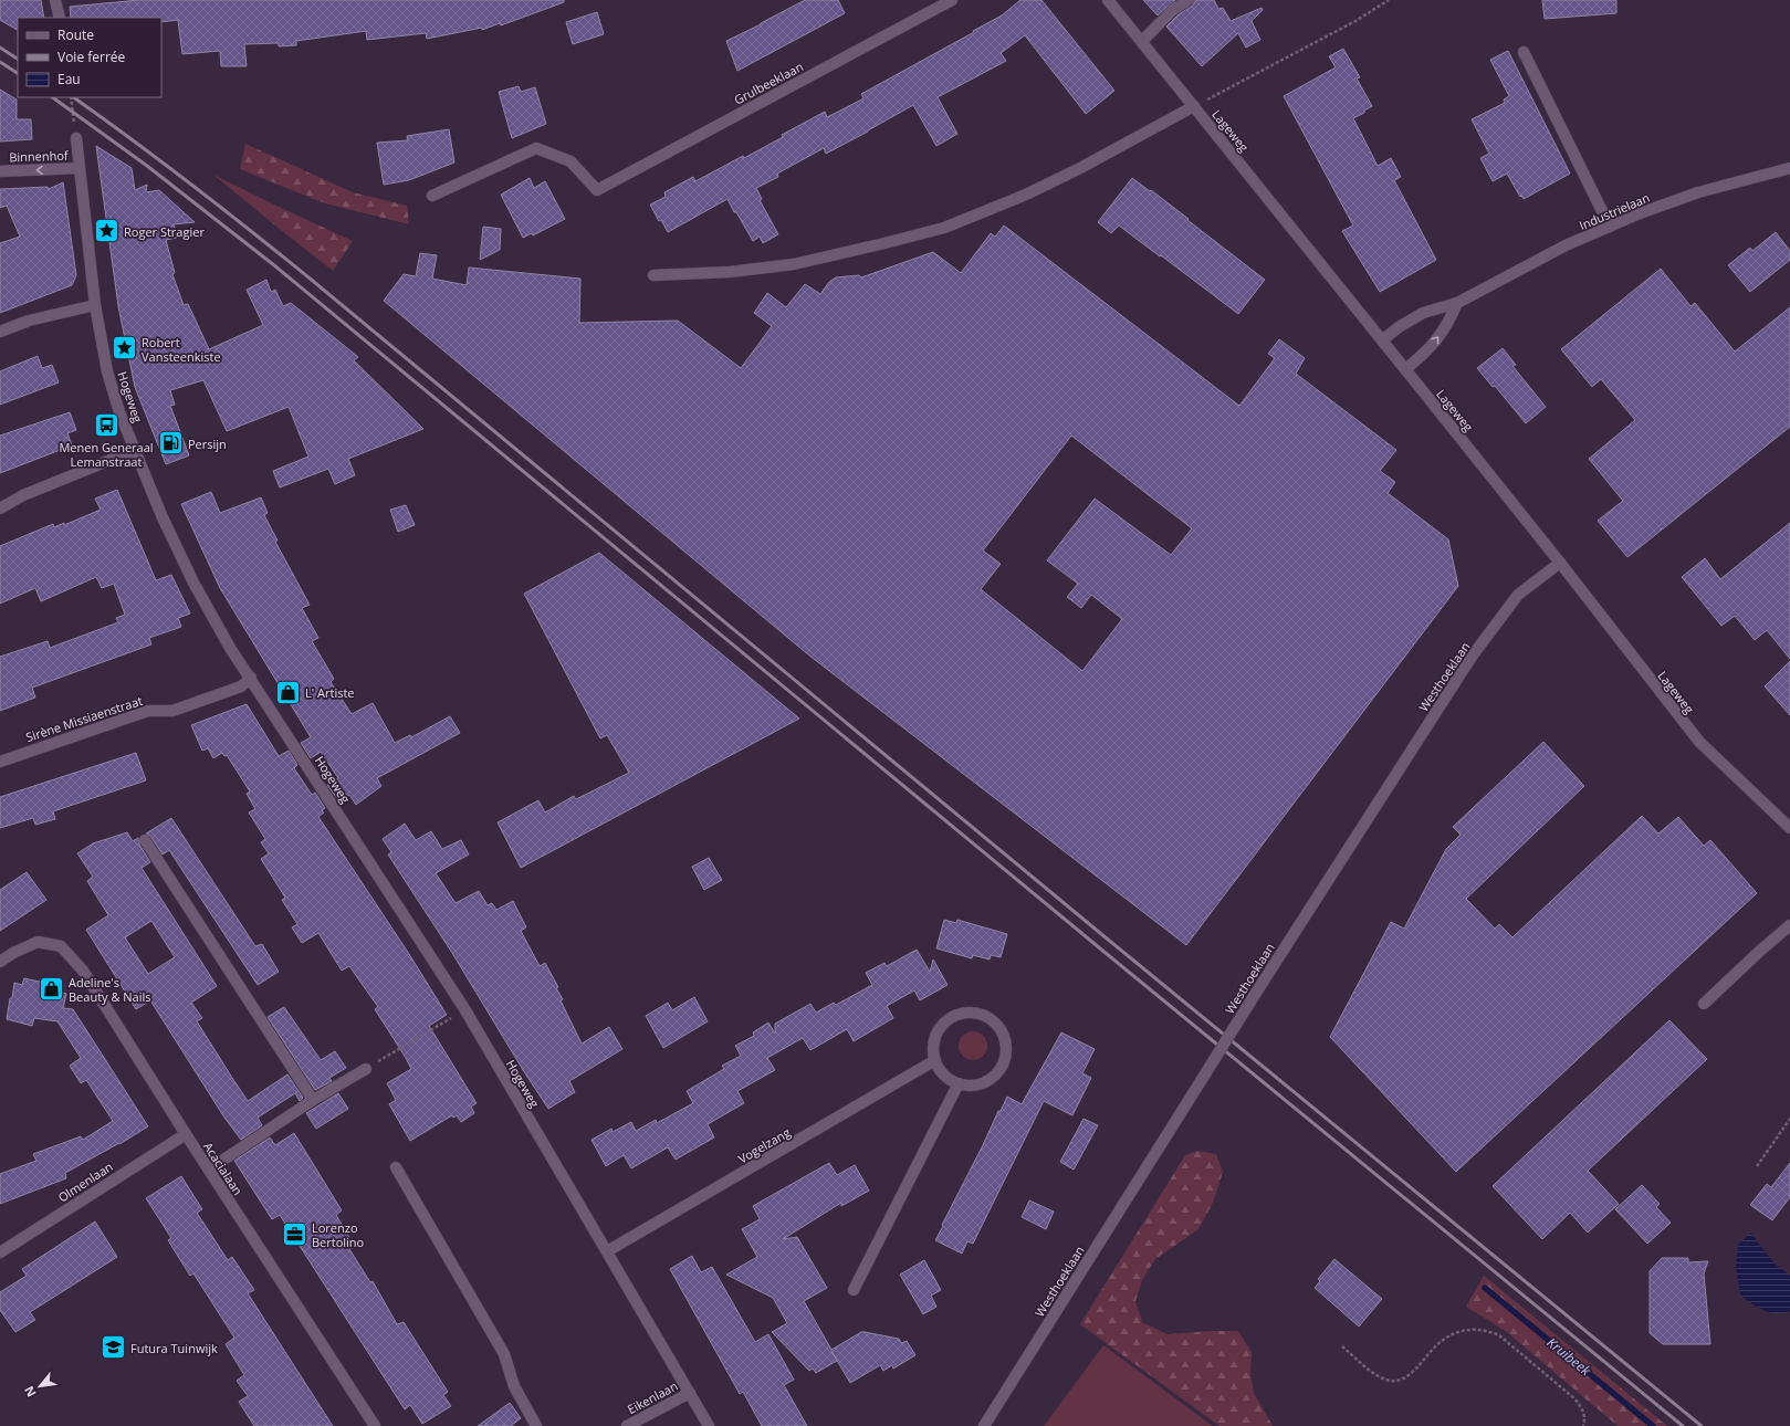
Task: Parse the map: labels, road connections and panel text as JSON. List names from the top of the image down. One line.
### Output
{"streets":{"street":["Grulbeeklaan","Lageweg","Binnenhof","Industrielaan","Hogeweg","Westhoeklaan","Sirène Missiaenstraat","Vogelzang","Acacialaan","Olmenlaan","Eikenlaan"]},"crossings":[["Lageweg","Industrielaan"],["Lageweg","Westhoeklaan"],["Binnenhof","Hogeweg"],["Hogeweg","Sirène Missiaenstraat"],["Hogeweg","Vogelzang"],["Hogeweg","Eikenlaan"],["Acacialaan","Olmenlaan"]],"one_way":["Binnenhof"],"water":["Kruibeek"],"places":{"place":["Roger Stragier","Robert Vansteenkiste"],"bus stop":["Menen Generaal Lemanstraat"],"fuel station":["Persijn"],"shop":["L' Artiste","Adeline's Beauty & Nails"],"office":["Lorenzo Bertolino"],"school or university":["Futura Tuinwijk"]},"legend":["Route","Voie ferrée","Eau"],"north":"bottom left"}
